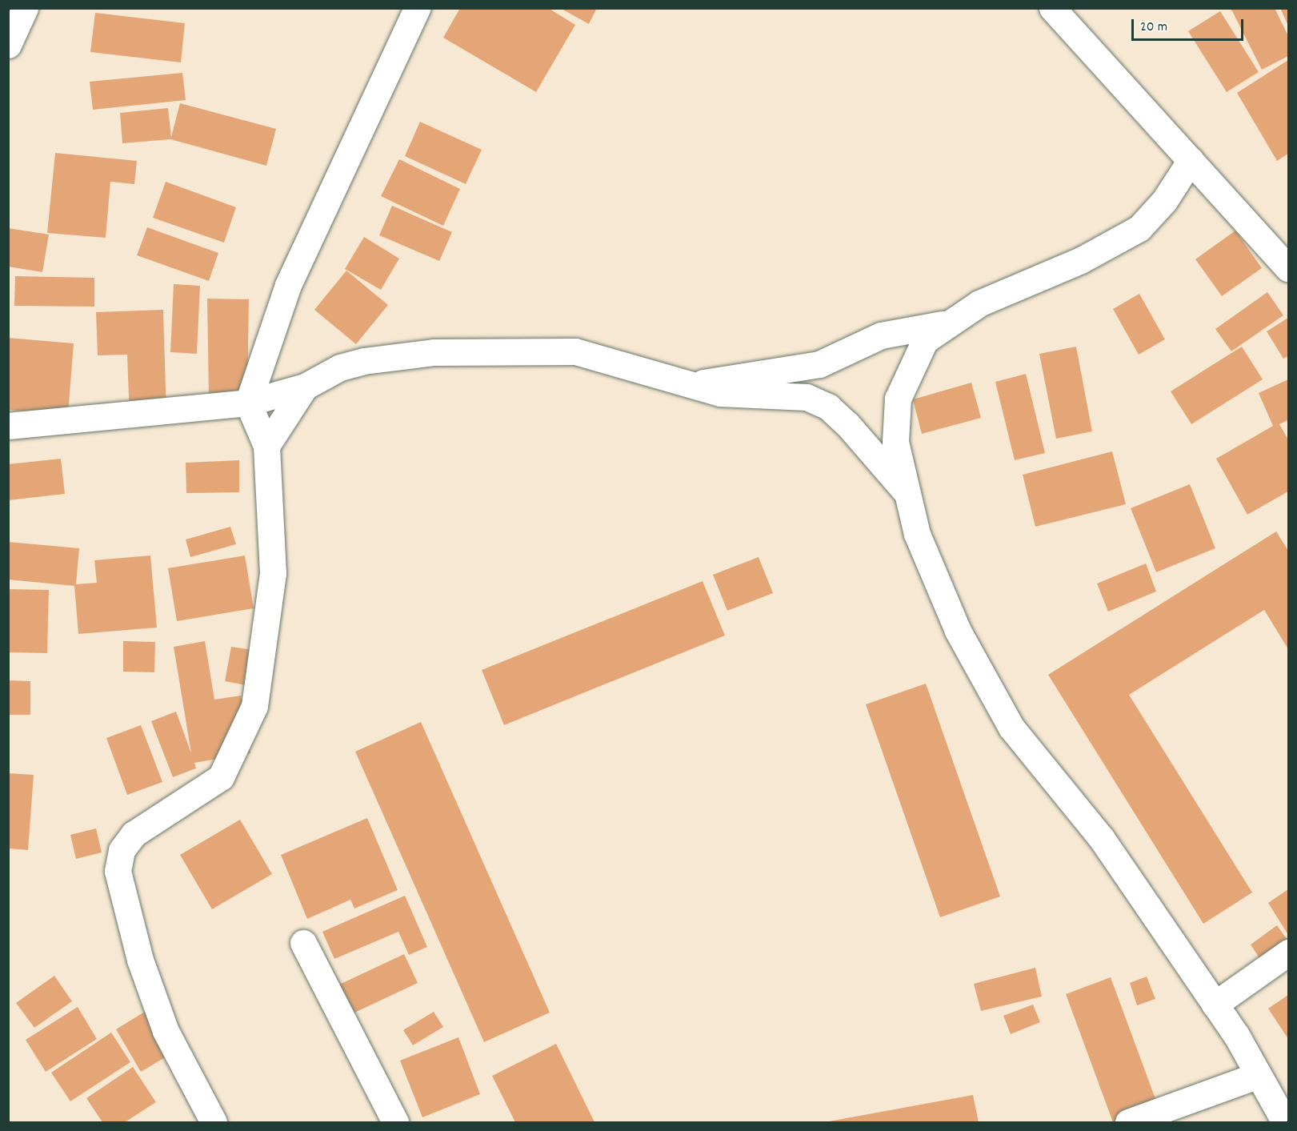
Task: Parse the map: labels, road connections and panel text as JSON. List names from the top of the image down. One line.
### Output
{"scale_bar":"20 m"}
